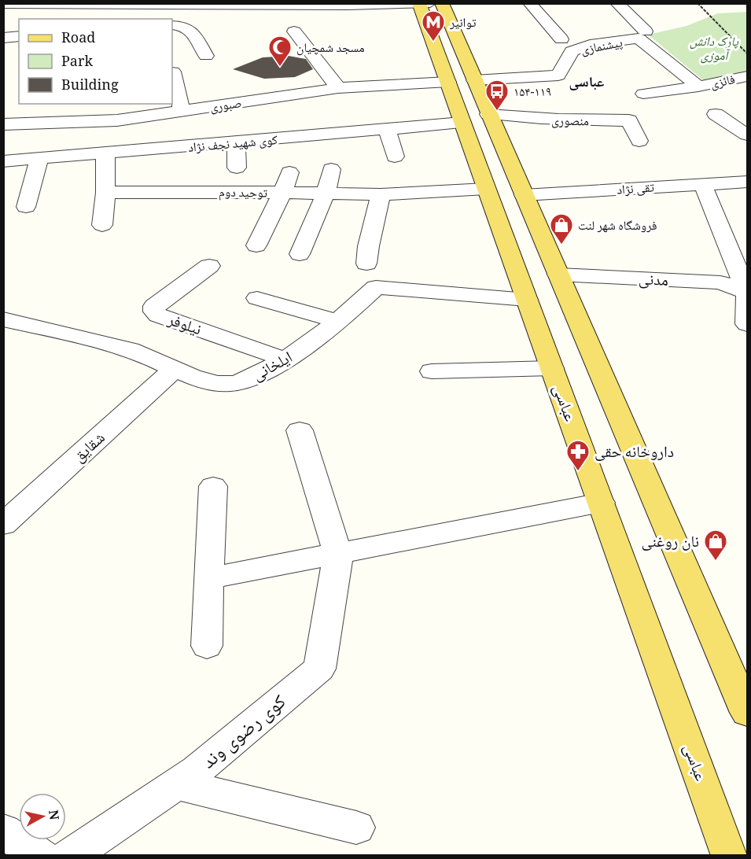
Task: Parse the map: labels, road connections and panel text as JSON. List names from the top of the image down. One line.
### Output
{"streets":{"main road":["عباسى"],"street":["پیشنمازی","فائزی","صبوری","منصوری","کوی شهید نجف نژاد","تقی نژاد","توحید دوم","مدنی","نیلوفر","ایلخانی","شقایق","کوی رضوی وند"]},"crossings":[["پیشنمازی","فائزی"],["صبوری","عباسى"],["کوی شهید نجف نژاد","عباسى"],["توحید دوم","عباسى"],["نیلوفر","ایلخانی"],["ایلخانی","عباسى"],["ایلخانی","شقایق"]],"districts":["عباسی"],"parks":["پارک دانش آموزی"],"places":{"metro station":["توانیر"],"mosque":["مسجد شمچیان"],"bus stop":["۱۵۴-۱۱۹"],"shop":["فروشگاه شهر لنت","نان روغنی"],"pharmacy":["داروخانه حقی"]},"legend":["Road","Park","Building"],"north":"right"}
